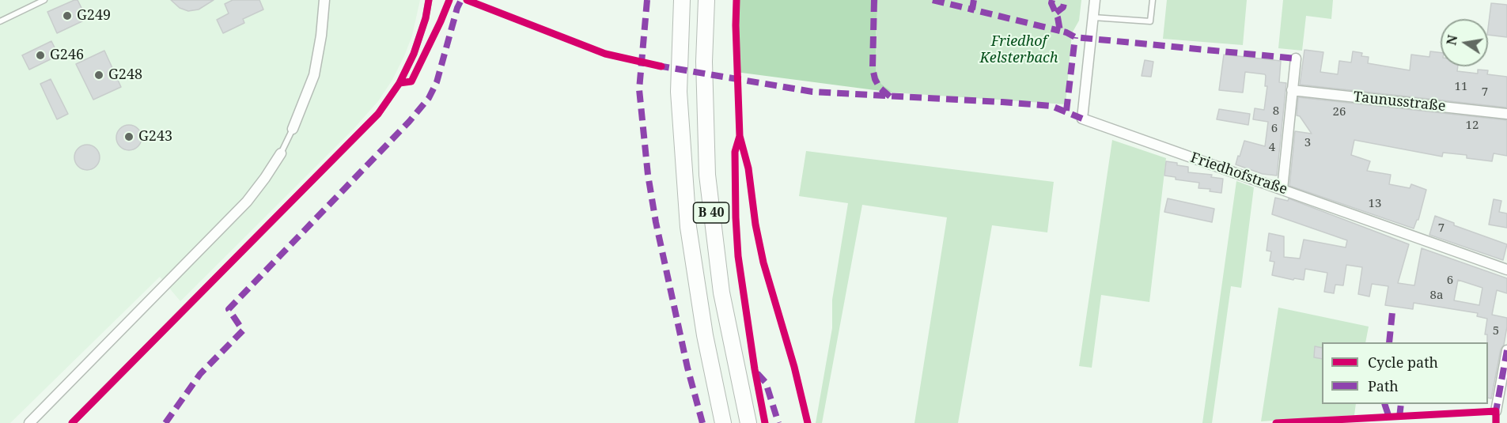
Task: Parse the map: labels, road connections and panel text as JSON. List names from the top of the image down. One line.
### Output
{"streets":{"highway":["B 40"],"street":["Taunusstraße","Friedhofstraße"]},"parks":["Friedhof Kelsterbach"],"places":["G249","G246","G248","G243"],"house_numbers":["11","7","8","26","12","6","3","4","13","7","6","8a","5"],"legend":["Cycle path","Path"],"north":"left"}
